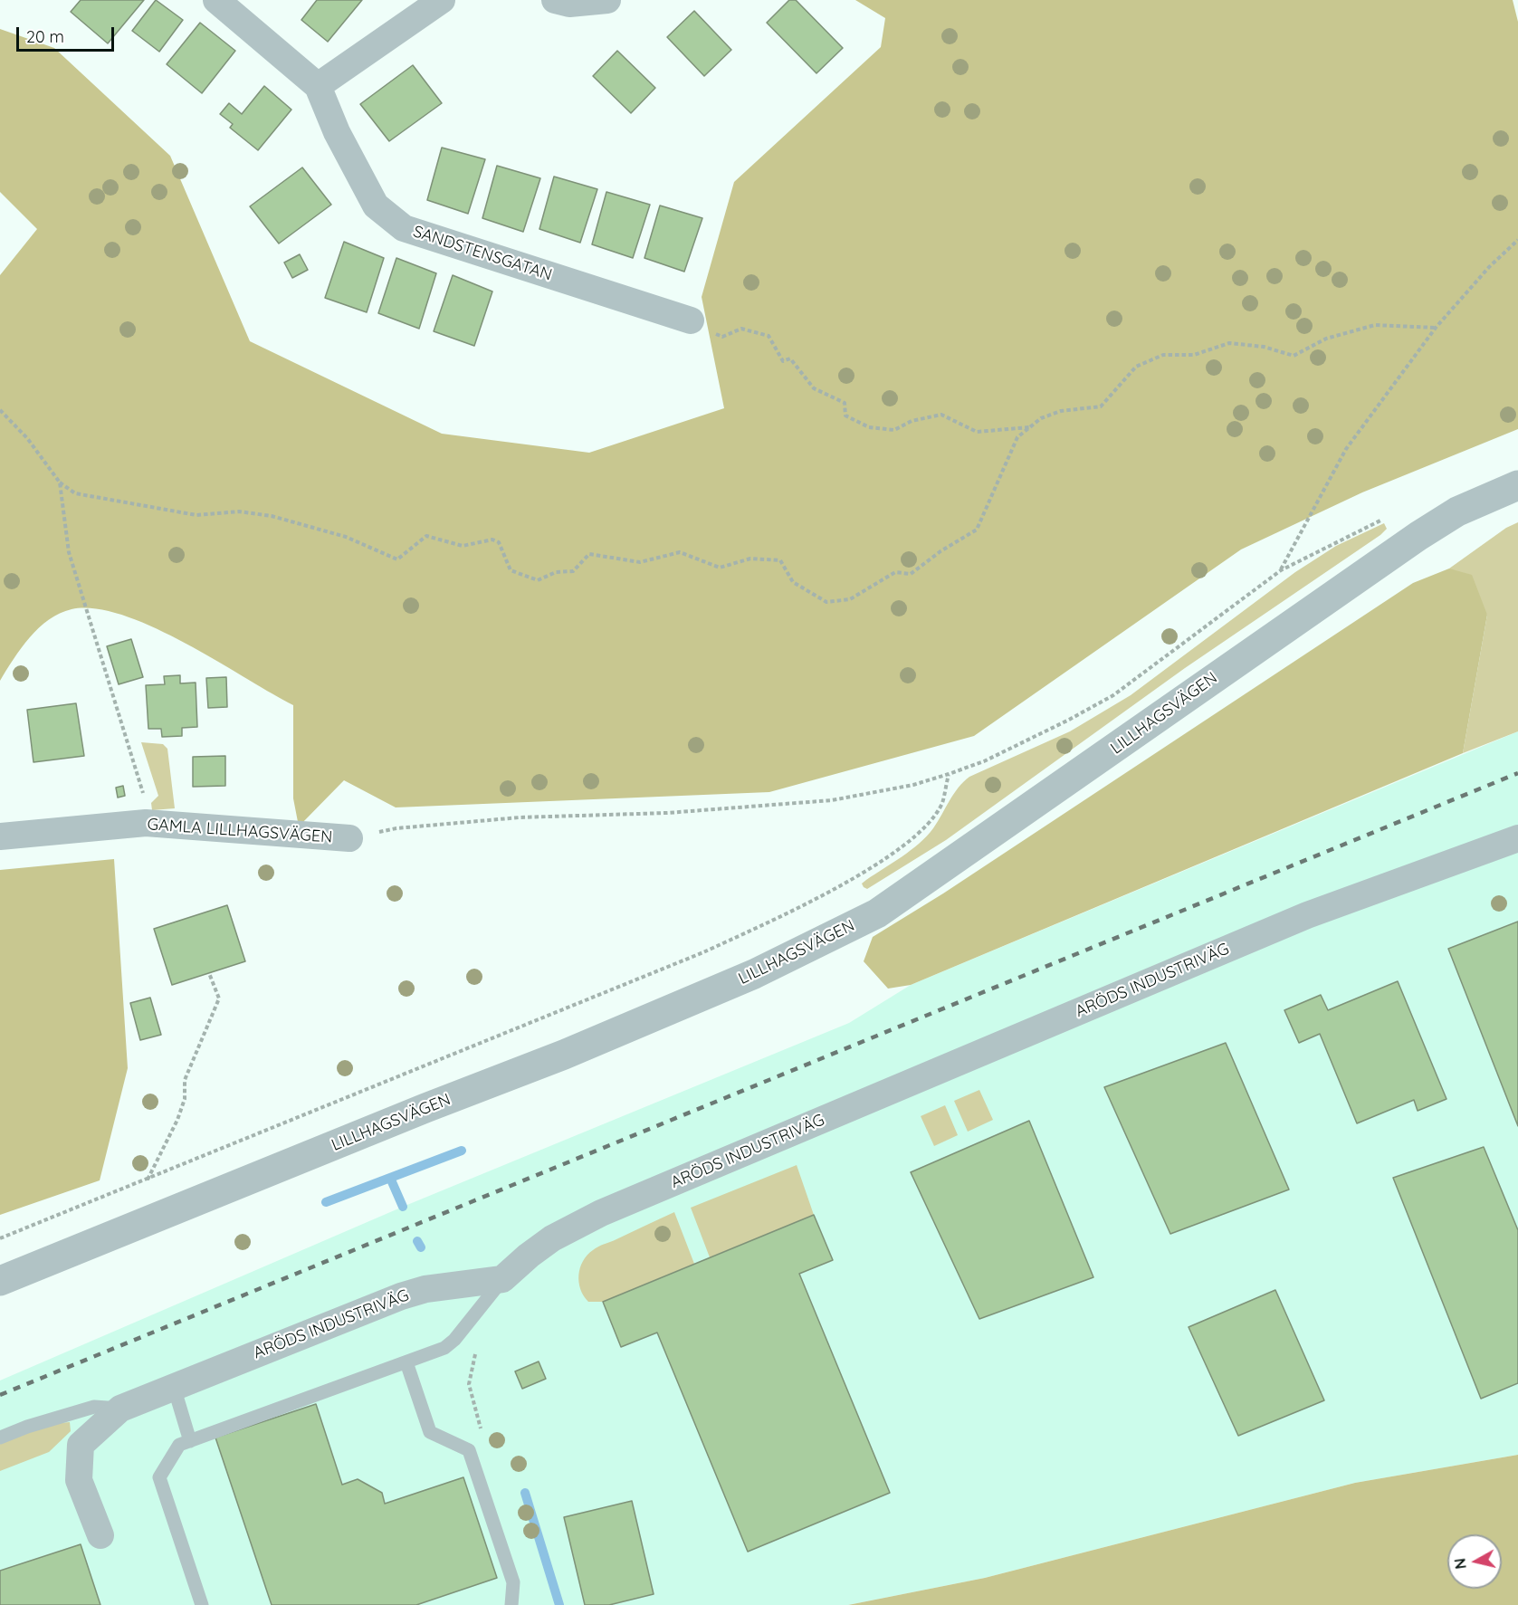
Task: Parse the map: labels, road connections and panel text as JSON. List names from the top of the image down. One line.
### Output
{"streets":{"street":["SANDSTENSGATAN","LILLHAGSVÄGEN","GAMLA LILLHAGSVÄGEN","ARÖDS INDUSTRIVÄG"]},"scale_bar":"20 m","north":"left"}
